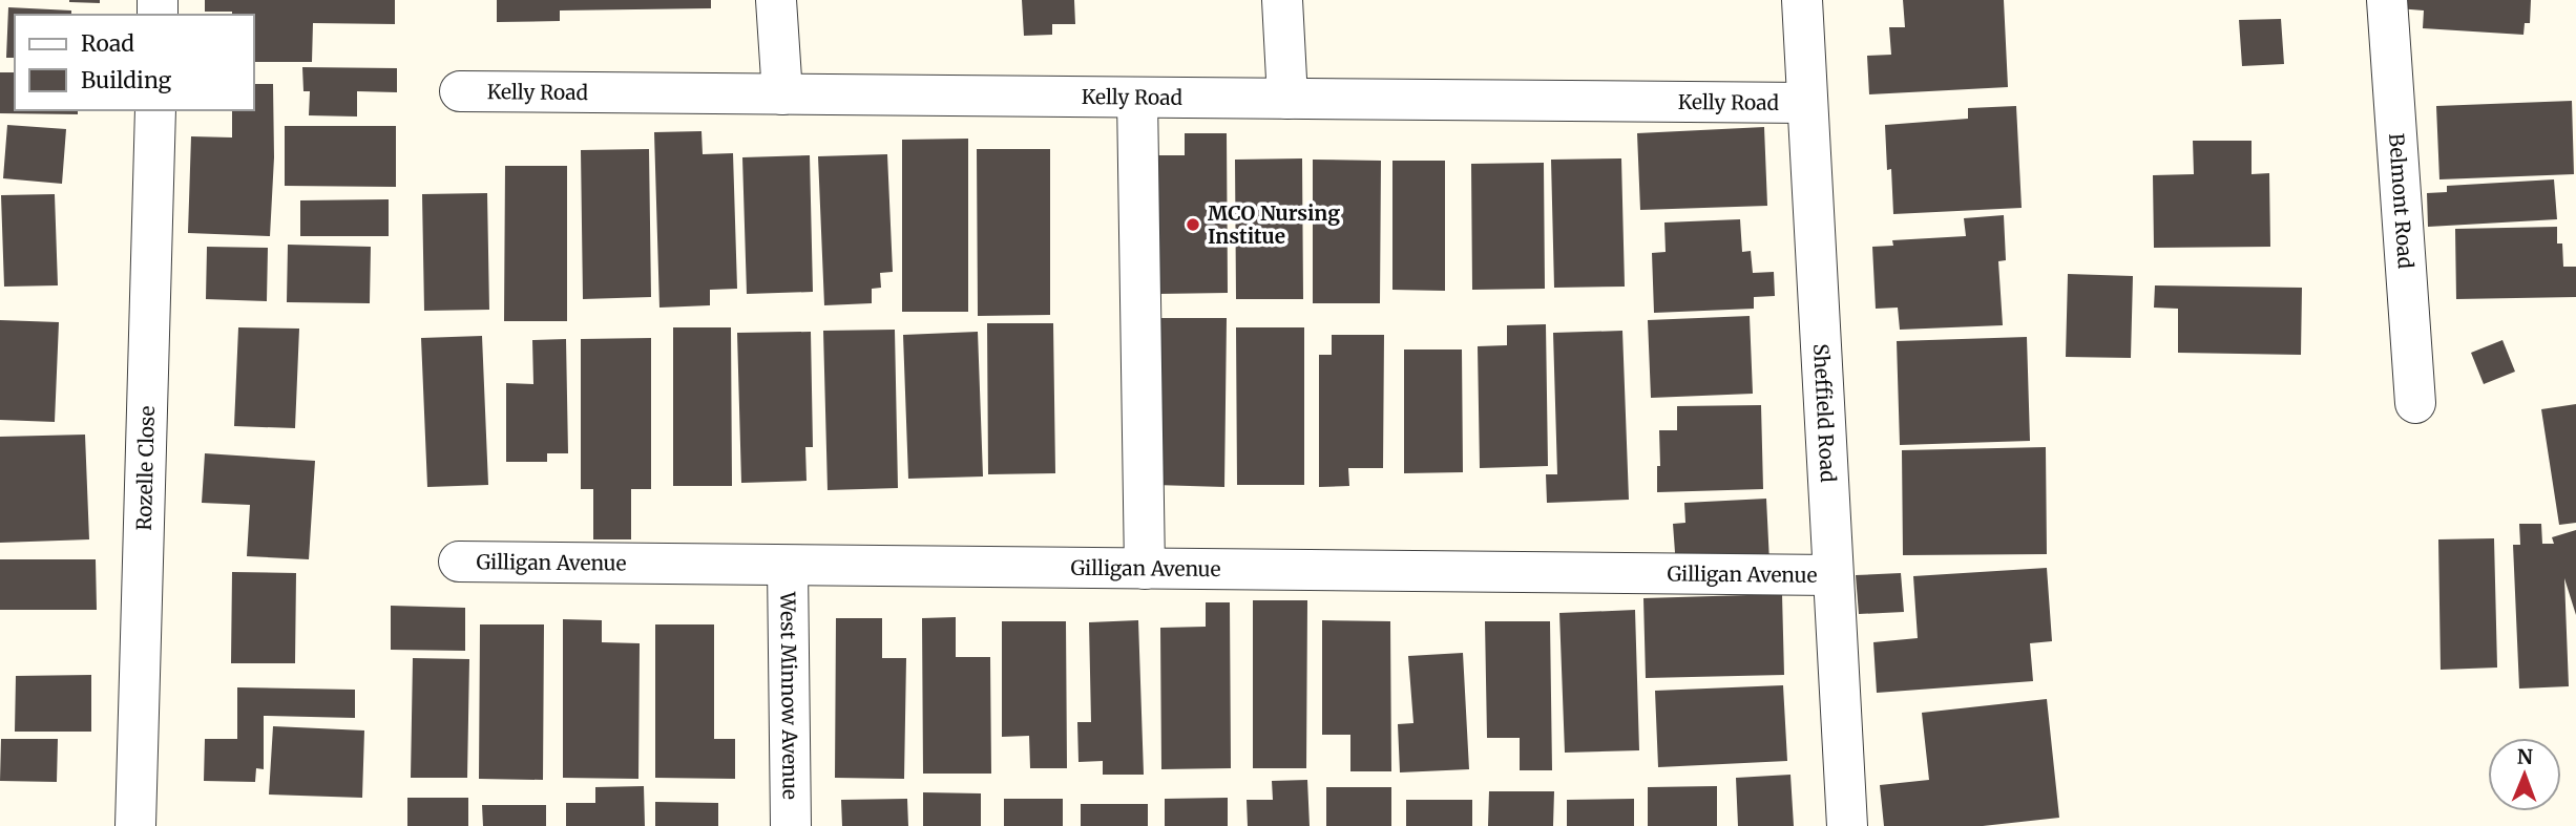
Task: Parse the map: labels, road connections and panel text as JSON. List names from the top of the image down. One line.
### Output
{"streets":{"street":["Kelly Road","Belmont Road","Sheffield Road","Rozelle Close","Gilligan Avenue","West Minnow Avenue"]},"crossings":[["Kelly Road","Sheffield Road"],["Sheffield Road","Gilligan Avenue"],["Gilligan Avenue","West Minnow Avenue"]],"places":["MCO Nursing Institue"],"legend":["Road","Building"],"north":"top"}
